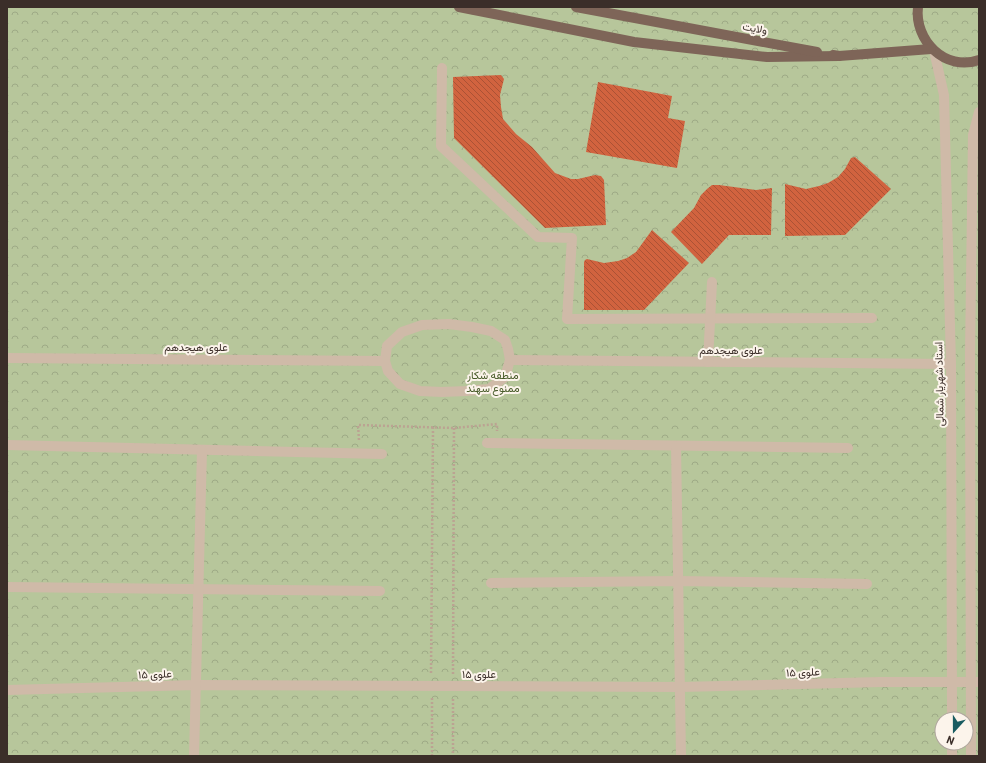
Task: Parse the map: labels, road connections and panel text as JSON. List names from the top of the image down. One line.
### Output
{"streets":{"main road":["ولایت"],"street":["علوی هیجدهم","استاد شهریار شمالی","علوی ۱۵"]},"crossings":[["ولایت","استاد شهریار شمالی"],["علوی هیجدهم","استاد شهریار شمالی"],["استاد شهریار شمالی","علوی ۱۵"]],"parks":["منطقه شکار ممنوع سهند"],"north":"bottom"}
